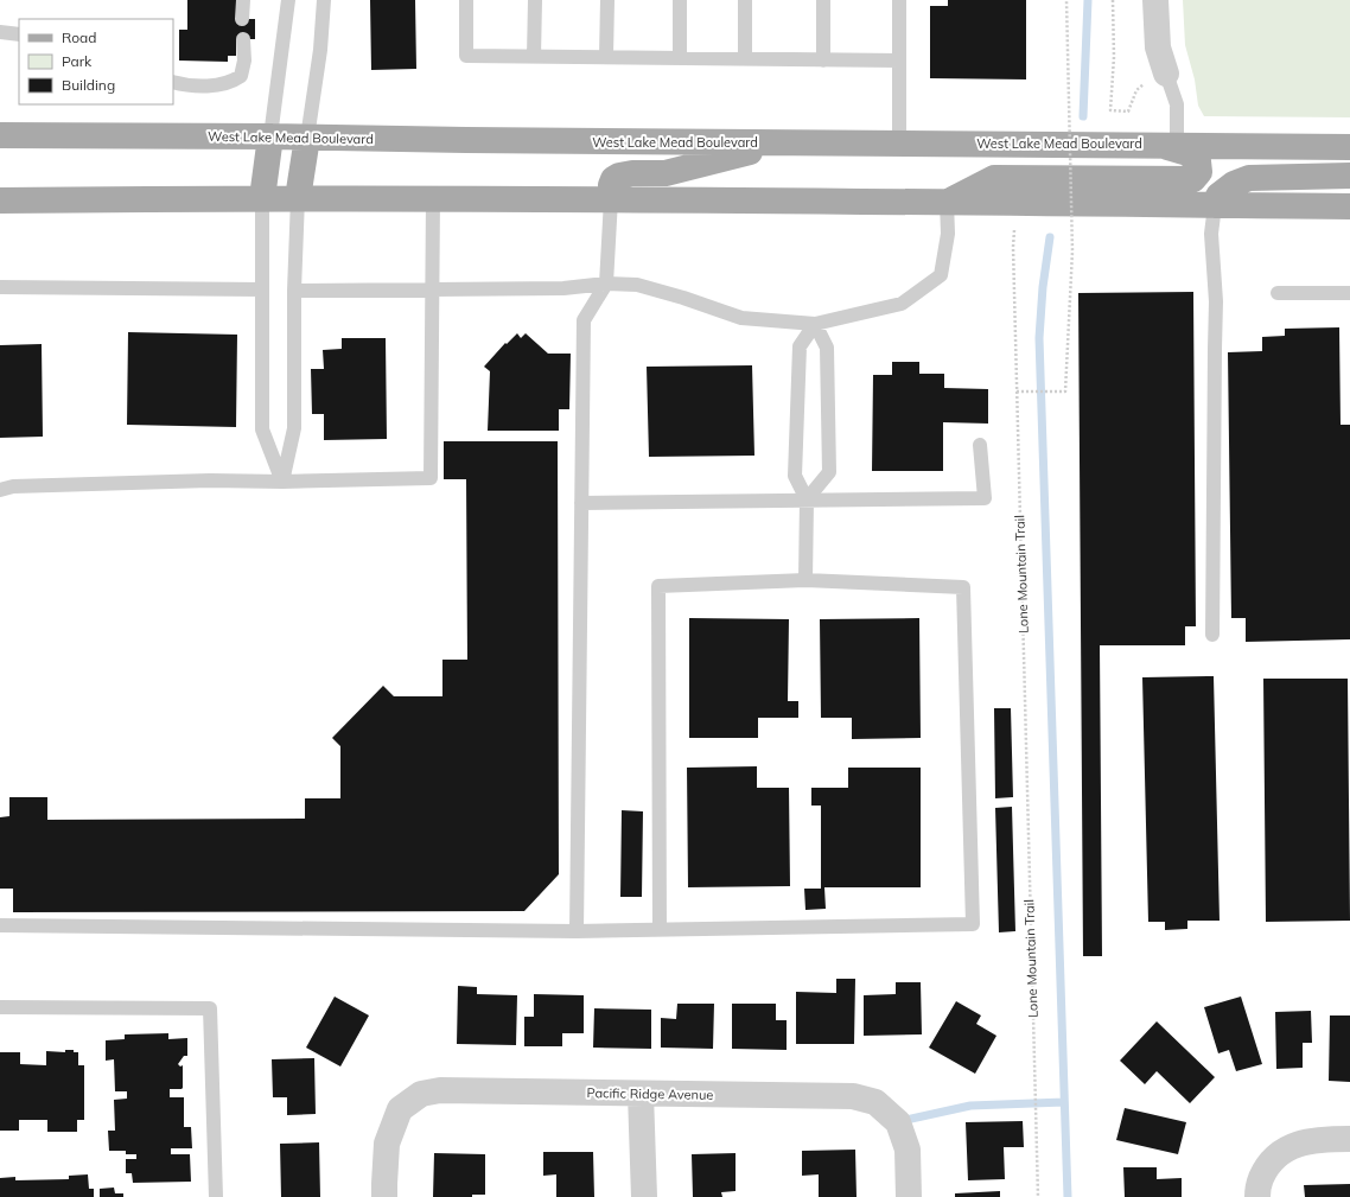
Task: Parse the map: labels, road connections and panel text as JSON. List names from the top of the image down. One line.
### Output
{"streets":{"main road":["West Lake Mead Boulevard"],"street":["Pacific Ridge Avenue"],"path":["Lone Mountain Trail"]},"legend":["Road","Park","Building"]}
